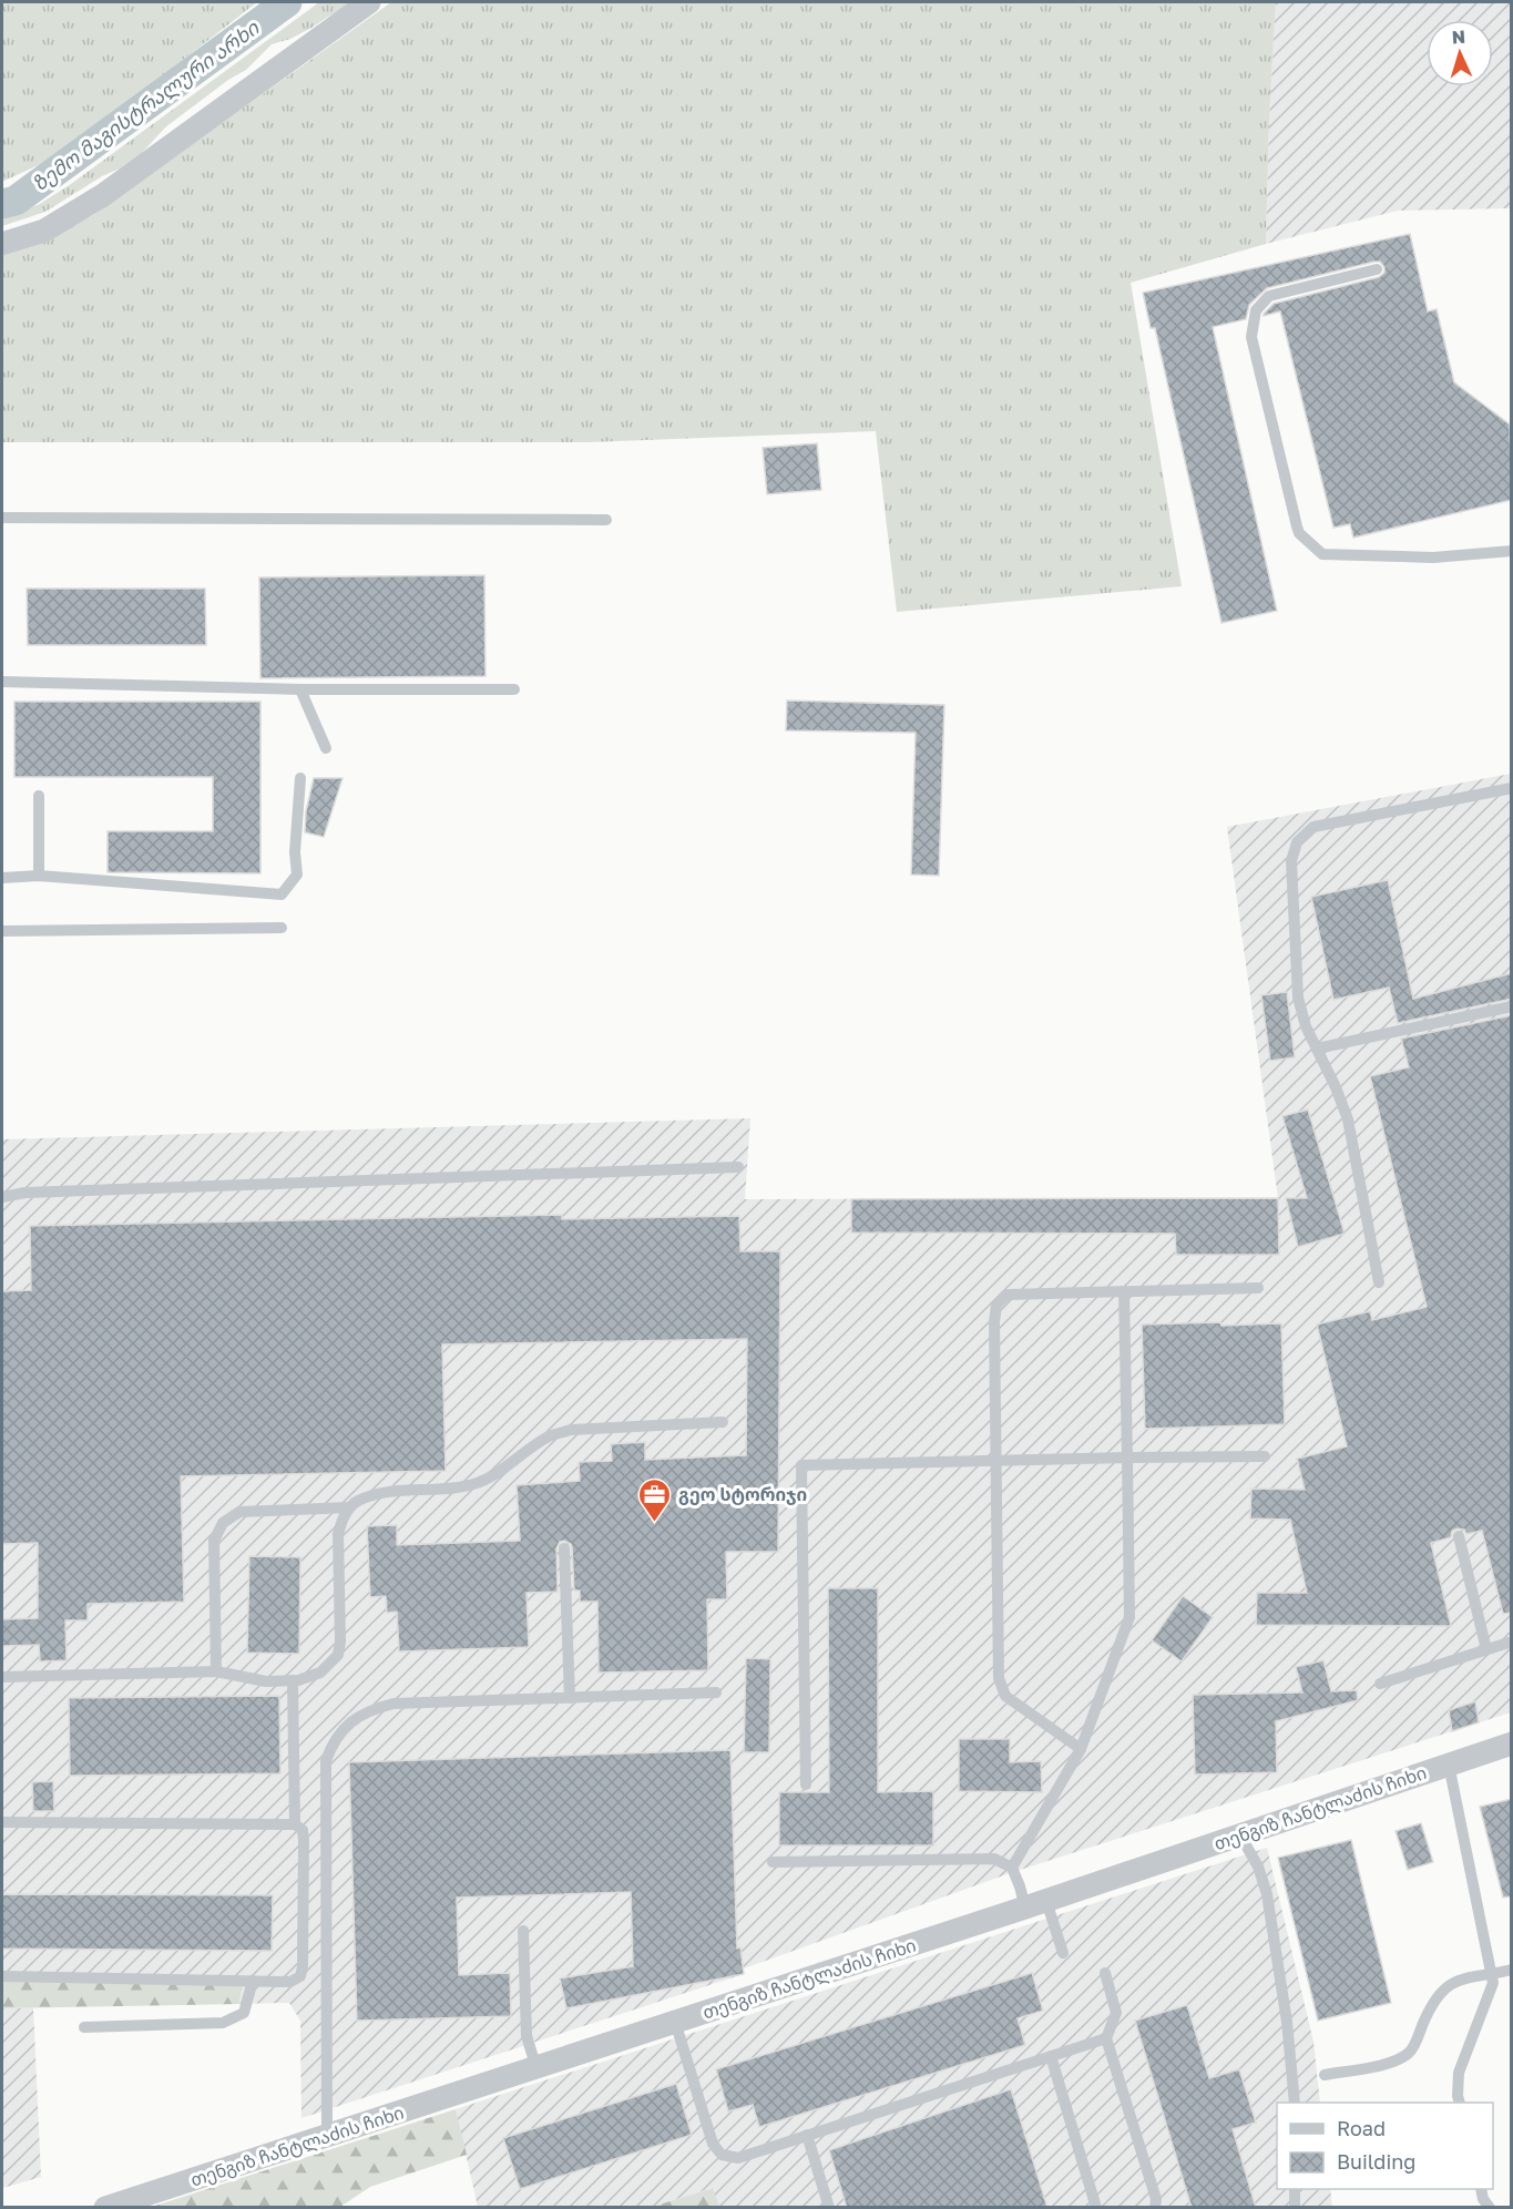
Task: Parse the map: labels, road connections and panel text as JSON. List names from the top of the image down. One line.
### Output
{"streets":{"street":["თენგიზ ჩანტლაძის ჩიხი"]},"water":["ზემო მაგისტრალური არხი"],"places":{"office":["გეო სტორიჯი"]},"legend":["Road","Building"],"north":"top"}
